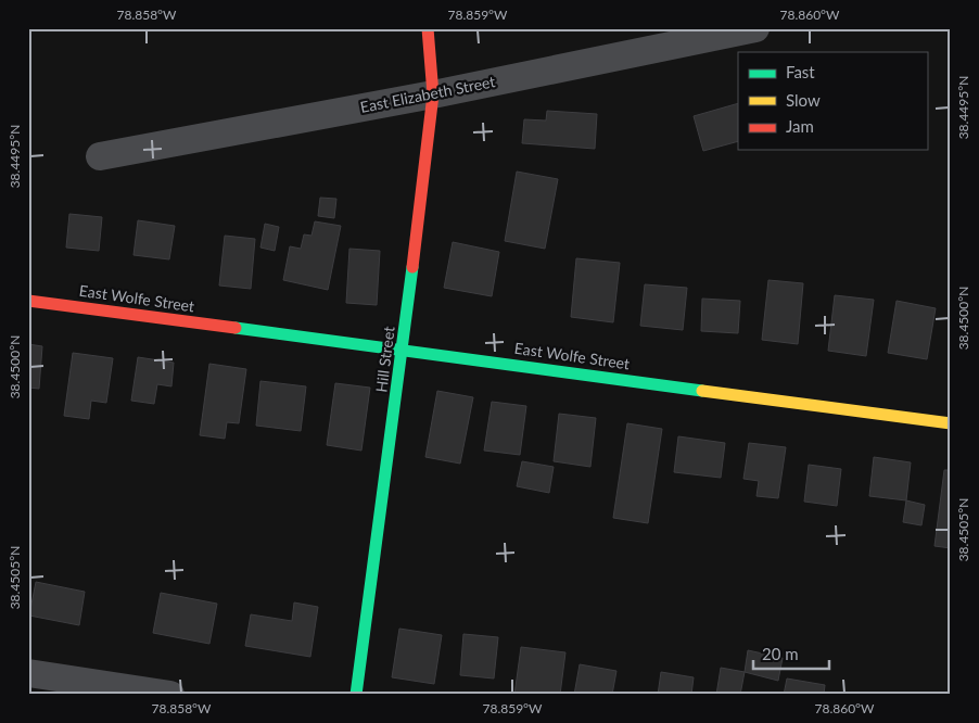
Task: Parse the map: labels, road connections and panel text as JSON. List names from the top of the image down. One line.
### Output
{"streets":{"street":["East Elizabeth Street","East Wolfe Street","Hill Street"]},"crossings":[["East Elizabeth Street","Hill Street"],["East Wolfe Street","Hill Street"]],"legend":["Fast","Slow","Jam"],"scale_bar":"20 m","coordinates":["78.858°W","78.859°W","78.860°W","38.4495°N","38.4500°N","38.4505°N"]}
